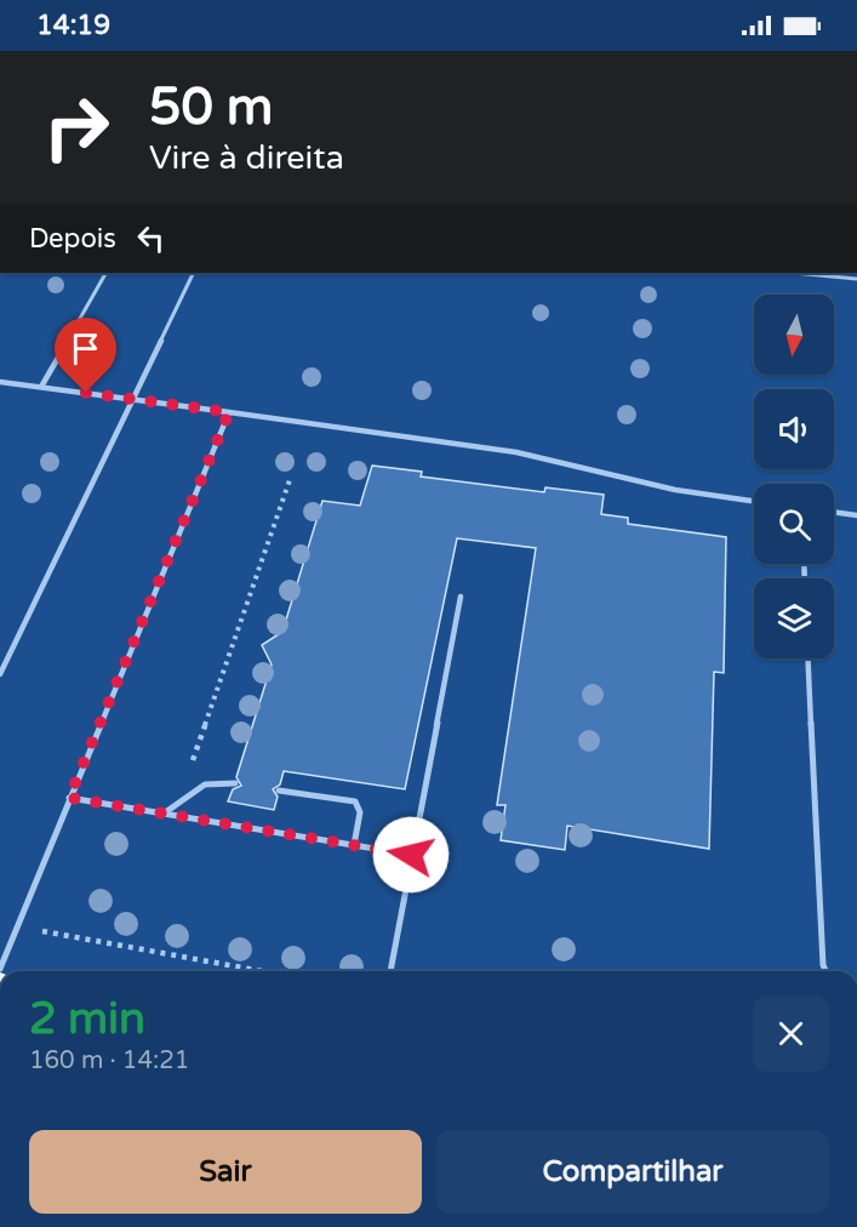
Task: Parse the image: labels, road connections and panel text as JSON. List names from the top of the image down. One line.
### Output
{"north":"bottom","page":{"status":"14:19","turn":["50 m","Vire à direita"],"then":"Depois","heading":["2 min","160 m · 14:21"],"buttons":["Sair","Compartilhar"]}}
